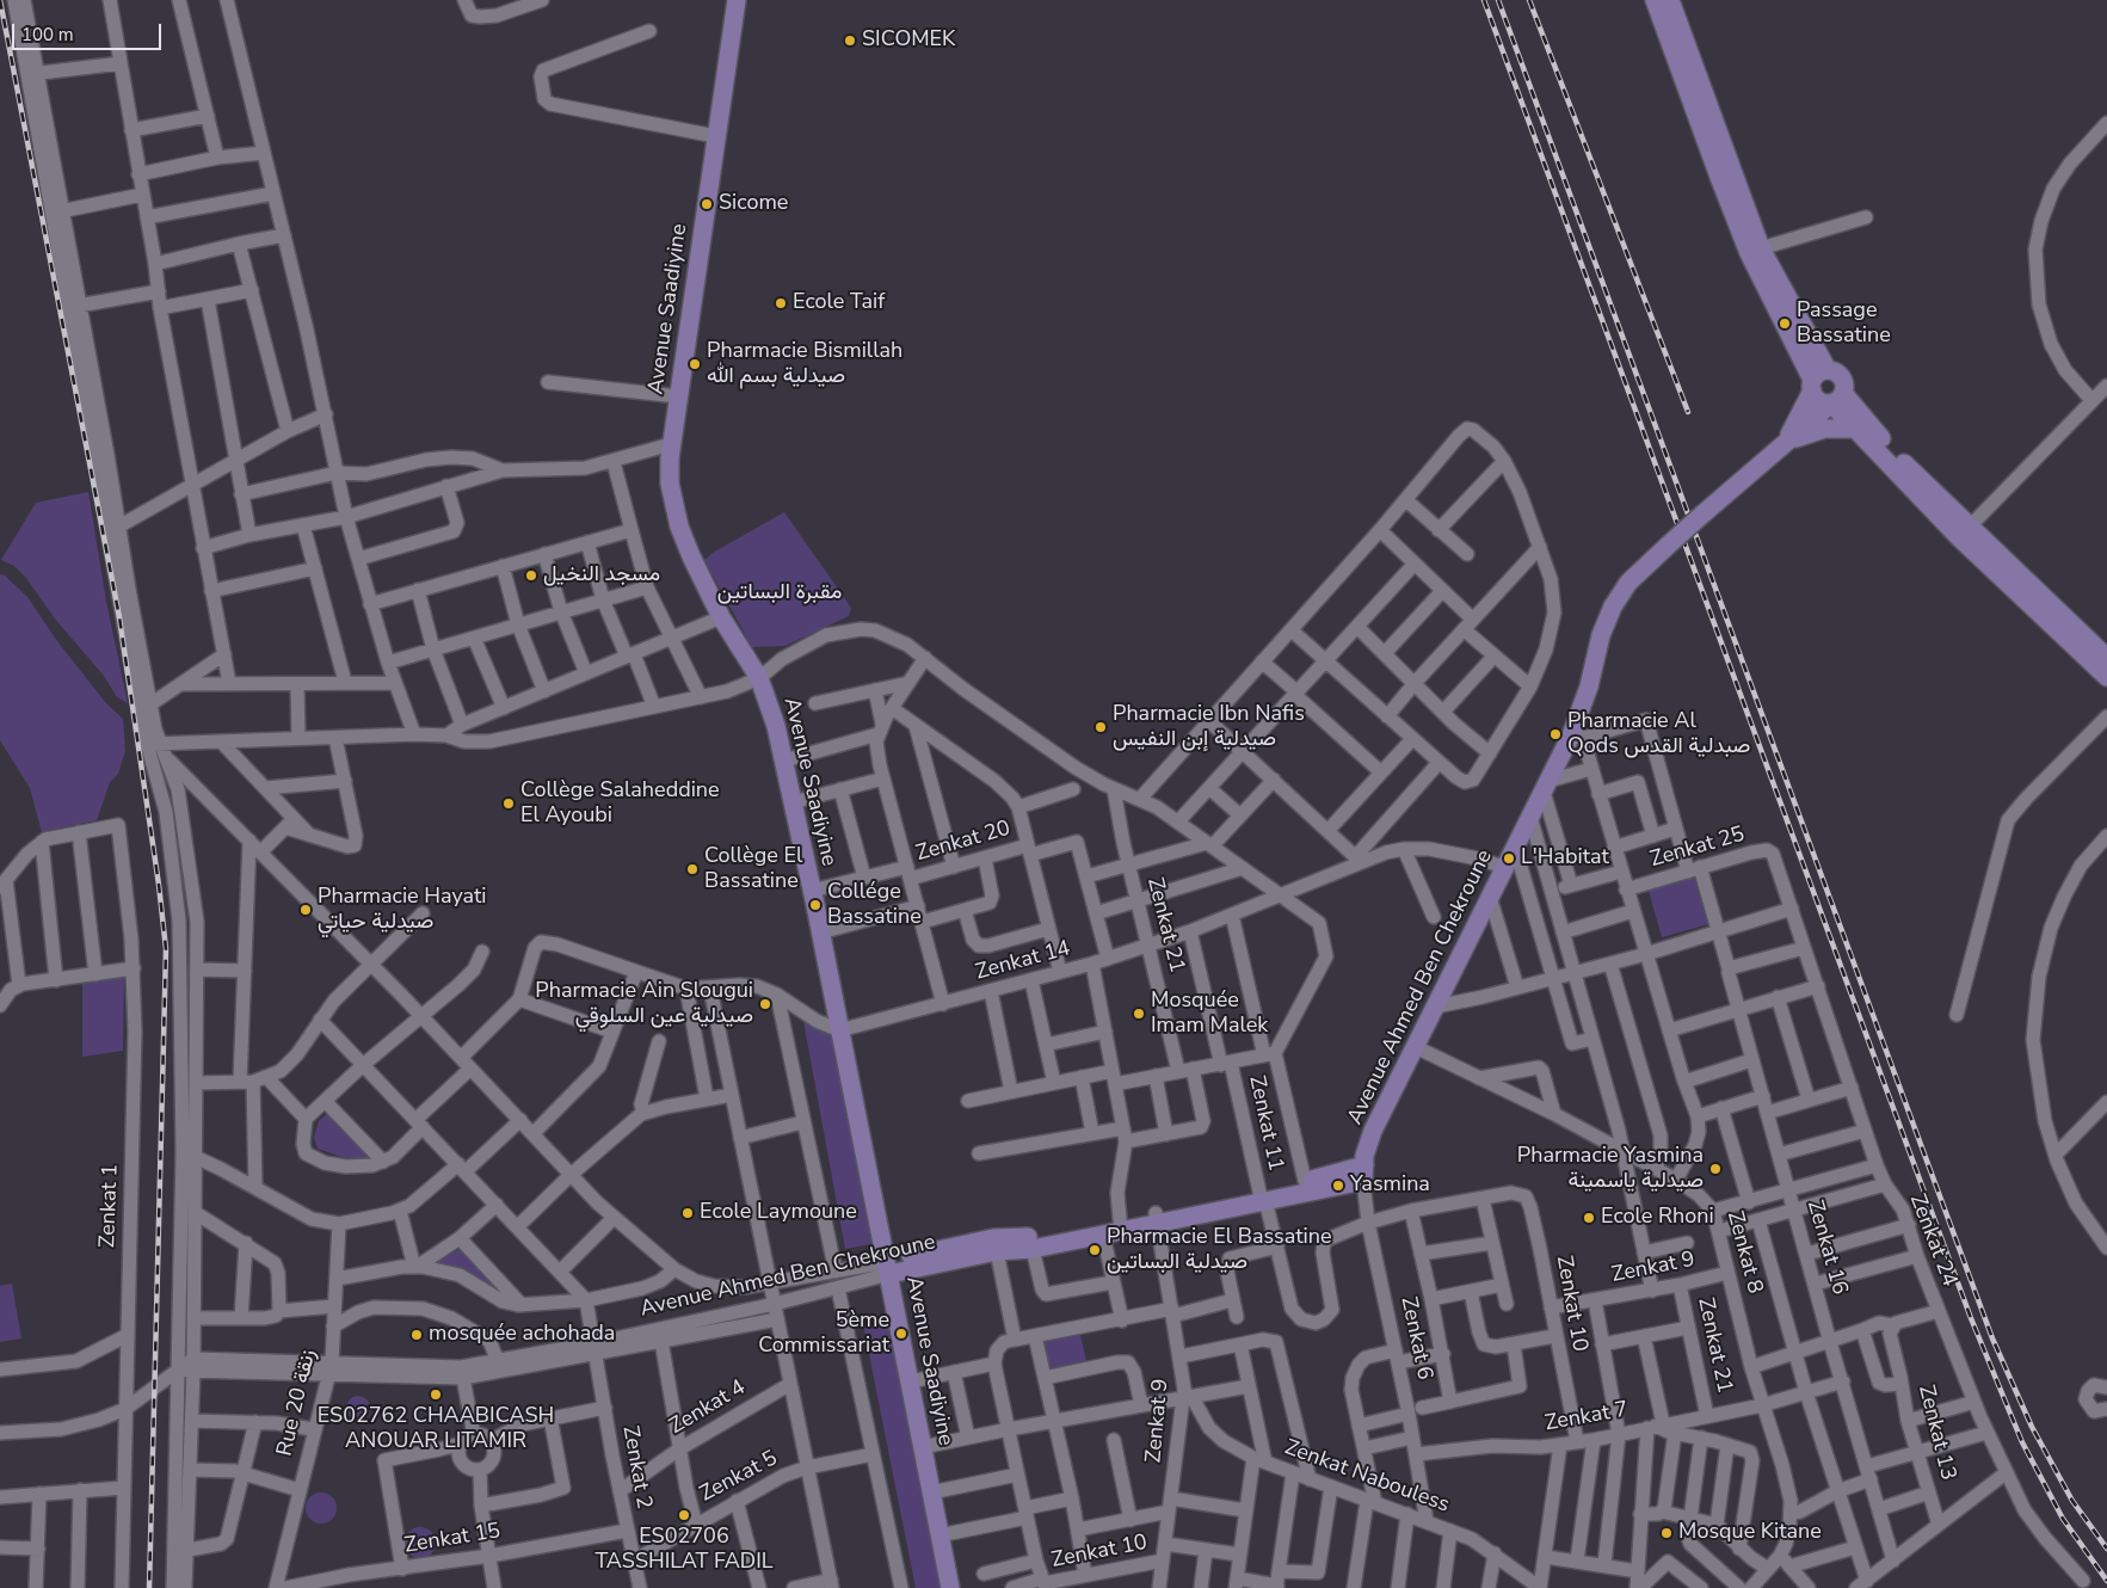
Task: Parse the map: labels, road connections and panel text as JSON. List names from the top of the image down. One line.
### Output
{"streets":{"main road":["Avenue Saadiyine","Avenue Ahmed Ben Chekroune"],"street":["Zenkat 20","Zenkat 25","Zenkat 21","Zenkat 14","Zenkat 11","Zenkat 1","Zenkat 24","Zenkat 16","Zenkat 8","Zenkat 9","Zenkat 10","Zenkat 6","Rue 20 زنقة","Zenkat 4","Zenkat 7","Zenkat 13","Zenkat 2","Zenkat 5","Zenkat Nabouless","Zenkat 15"]},"crossings":[["Avenue Saadiyine","Zenkat 14"],["Avenue Saadiyine","Avenue Ahmed Ben Chekroune"],["Zenkat 25","Zenkat 24"],["Zenkat 25","Zenkat 16"],["Zenkat 21","Zenkat 14"],["Zenkat 21","Zenkat 9"],["Zenkat 21","Zenkat 7"],["Zenkat 14","Zenkat 11"],["Avenue Ahmed Ben Chekroune","Zenkat 11"],["Avenue Ahmed Ben Chekroune","Zenkat 16"],["Avenue Ahmed Ben Chekroune","Zenkat 8"],["Avenue Ahmed Ben Chekroune","Zenkat 9"],["Avenue Ahmed Ben Chekroune","Zenkat 6"],["Avenue Ahmed Ben Chekroune","Rue 20 زنقة"],["Avenue Ahmed Ben Chekroune","Zenkat 2"],["Zenkat 11","Zenkat 6"],["Zenkat 16","Zenkat 7"],["Zenkat 8","Zenkat 9"],["Zenkat 8","Zenkat 7"],["Zenkat 9","Zenkat 10"],["Zenkat 9","Zenkat Nabouless"],["Zenkat 10","Zenkat 7"],["Zenkat 6","Zenkat 7"],["Zenkat 6","Zenkat Nabouless"],["Zenkat 4","Zenkat 2"],["Zenkat 2","Zenkat 5"],["Zenkat 2","Zenkat 15"]],"parks":["مقبرة البساتين"],"places":["SICOMEK","Sicome","Ecole Taif","Passage Bassatine","Pharmacie Bismillah صيدلية بسم الله","مسجد النخيل","Pharmacie Ibn Nafis صيدلية إبن النفيس","Pharmacie Al Qods صبدلية القدس","Collège Salaheddine El Ayoubi","L'Habitat","Collège El Bassatine","Collége Bassatine","Pharmacie Hayati صيدلية حياتي","Pharmacie Ain Slougui صيدلية عين السلوقي","Mosquée Imam Malek","Pharmacie Yasmina صيدلية ياسمينة","Yasmina","Ecole Laymoune","Ecole Rhoni","Pharmacie El Bassatine صيدلية البساتين","5ème Commissariat","mosquée achohada","ES02762 CHAABICASH ANOUAR LITAMIR","ES02706 TASSHILAT FADIL","Mosque Kitane"],"scale_bar":"100 m"}
